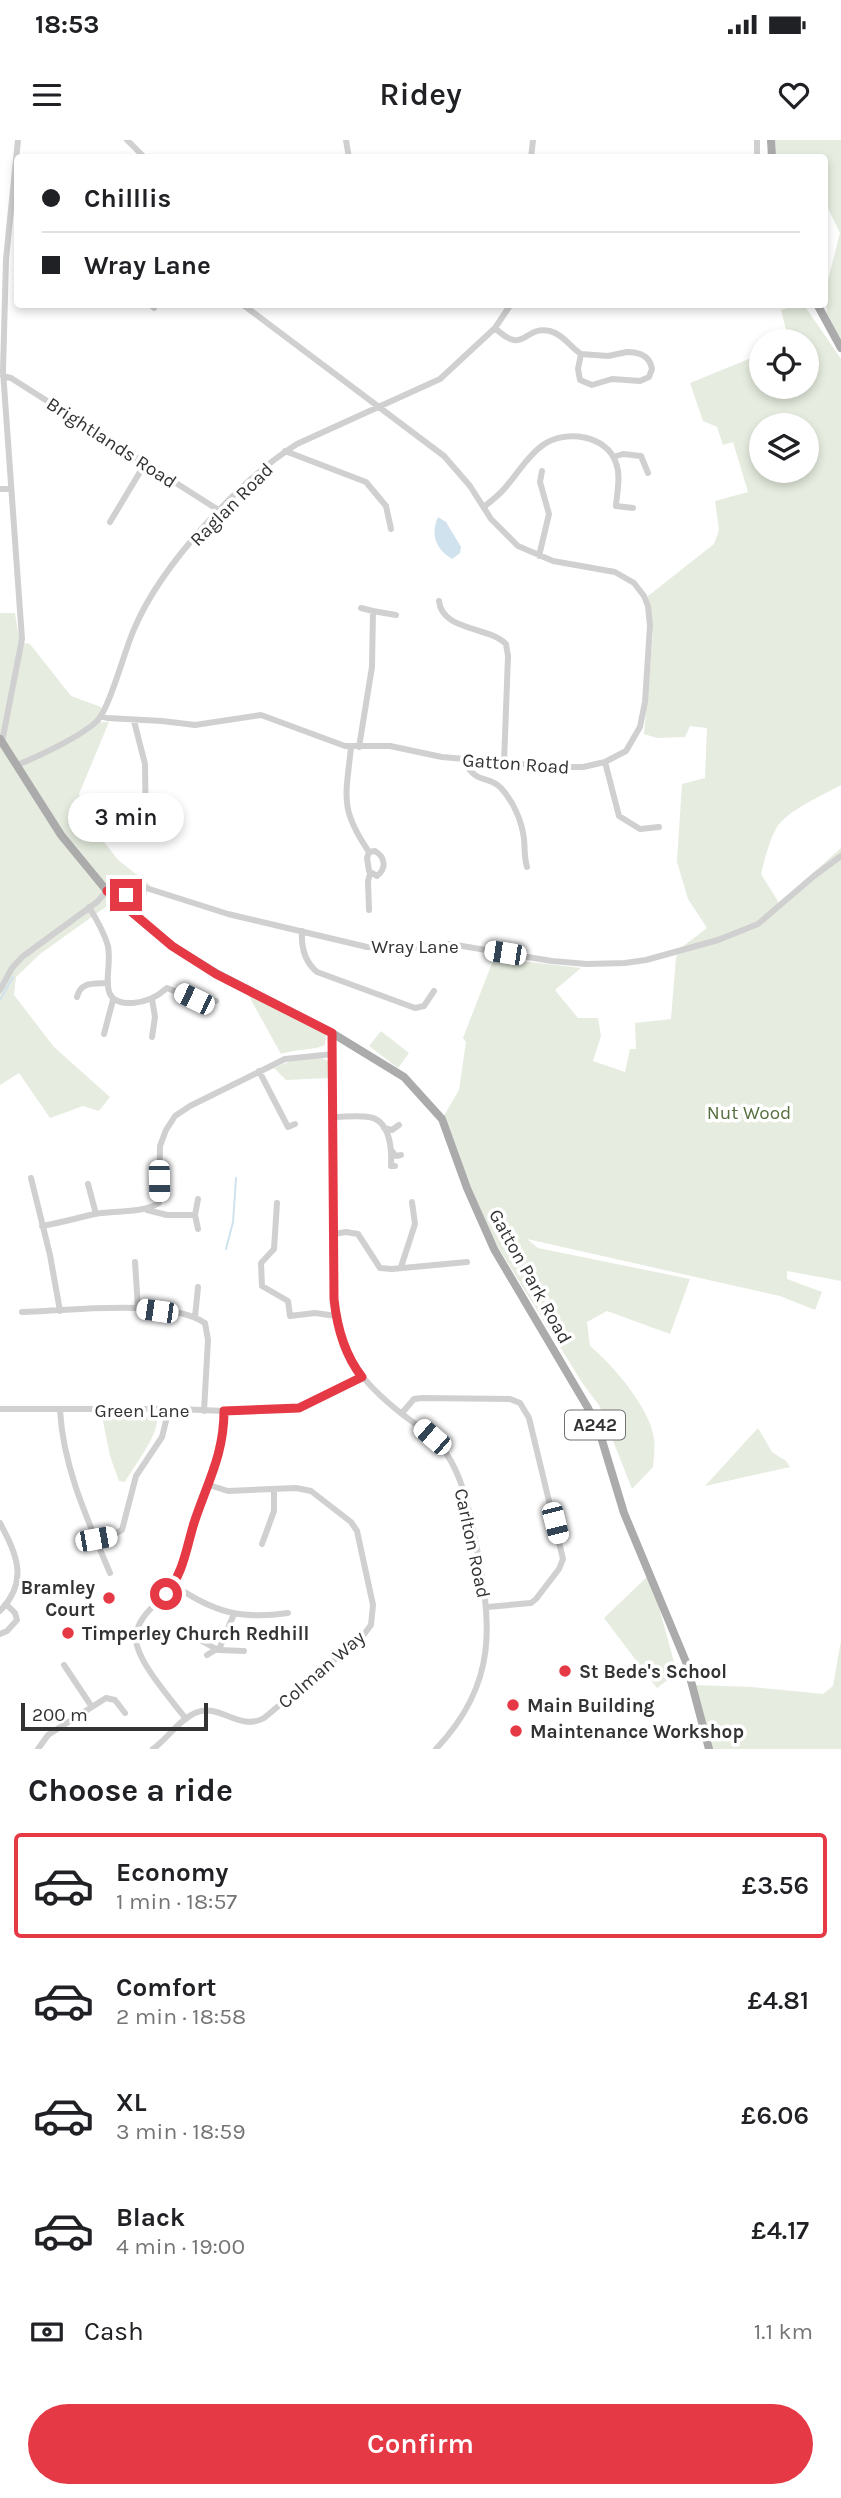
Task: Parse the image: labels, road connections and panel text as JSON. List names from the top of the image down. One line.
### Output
{"streets":{"main road":["Gatton Park Road","A242"],"street":["Brightlands Road","Raglan Road","Gatton Road","Wray Lane","Green Lane","Carlton Road","Colman Way"]},"crossings":[["Brightlands Road","Raglan Road"],["Raglan Road","Gatton Road"],["Wray Lane","Gatton Park Road"],["Wray Lane","A242"],["Gatton Park Road","A242"],["Gatton Park Road","Carlton Road"],["Green Lane","Carlton Road"]],"parks":["Nut Wood"],"places":["Bramley Court","Timperley Church Redhill","St Bede's School","Main Building","Maintenance Workshop"],"scale_bar":"200 m","page":{"status":"18:53","header":"Ridey","banner":["Chilllis","Wray Lane"],"bubble":"3 min","scale":"200 m","heading":"Choose a ride","list":[{"name":"Economy","note":"1 min · 18:57","value":"£3.56"},{"name":"Comfort","note":"2 min · 18:58","value":"£4.81"},{"name":"XL","note":"3 min · 18:59","value":"£6.06"},{"name":"Black","note":"4 min · 19:00","value":"£4.17"}],"pay":["Cash","1.1 km"],"buttons":"Confirm"}}
